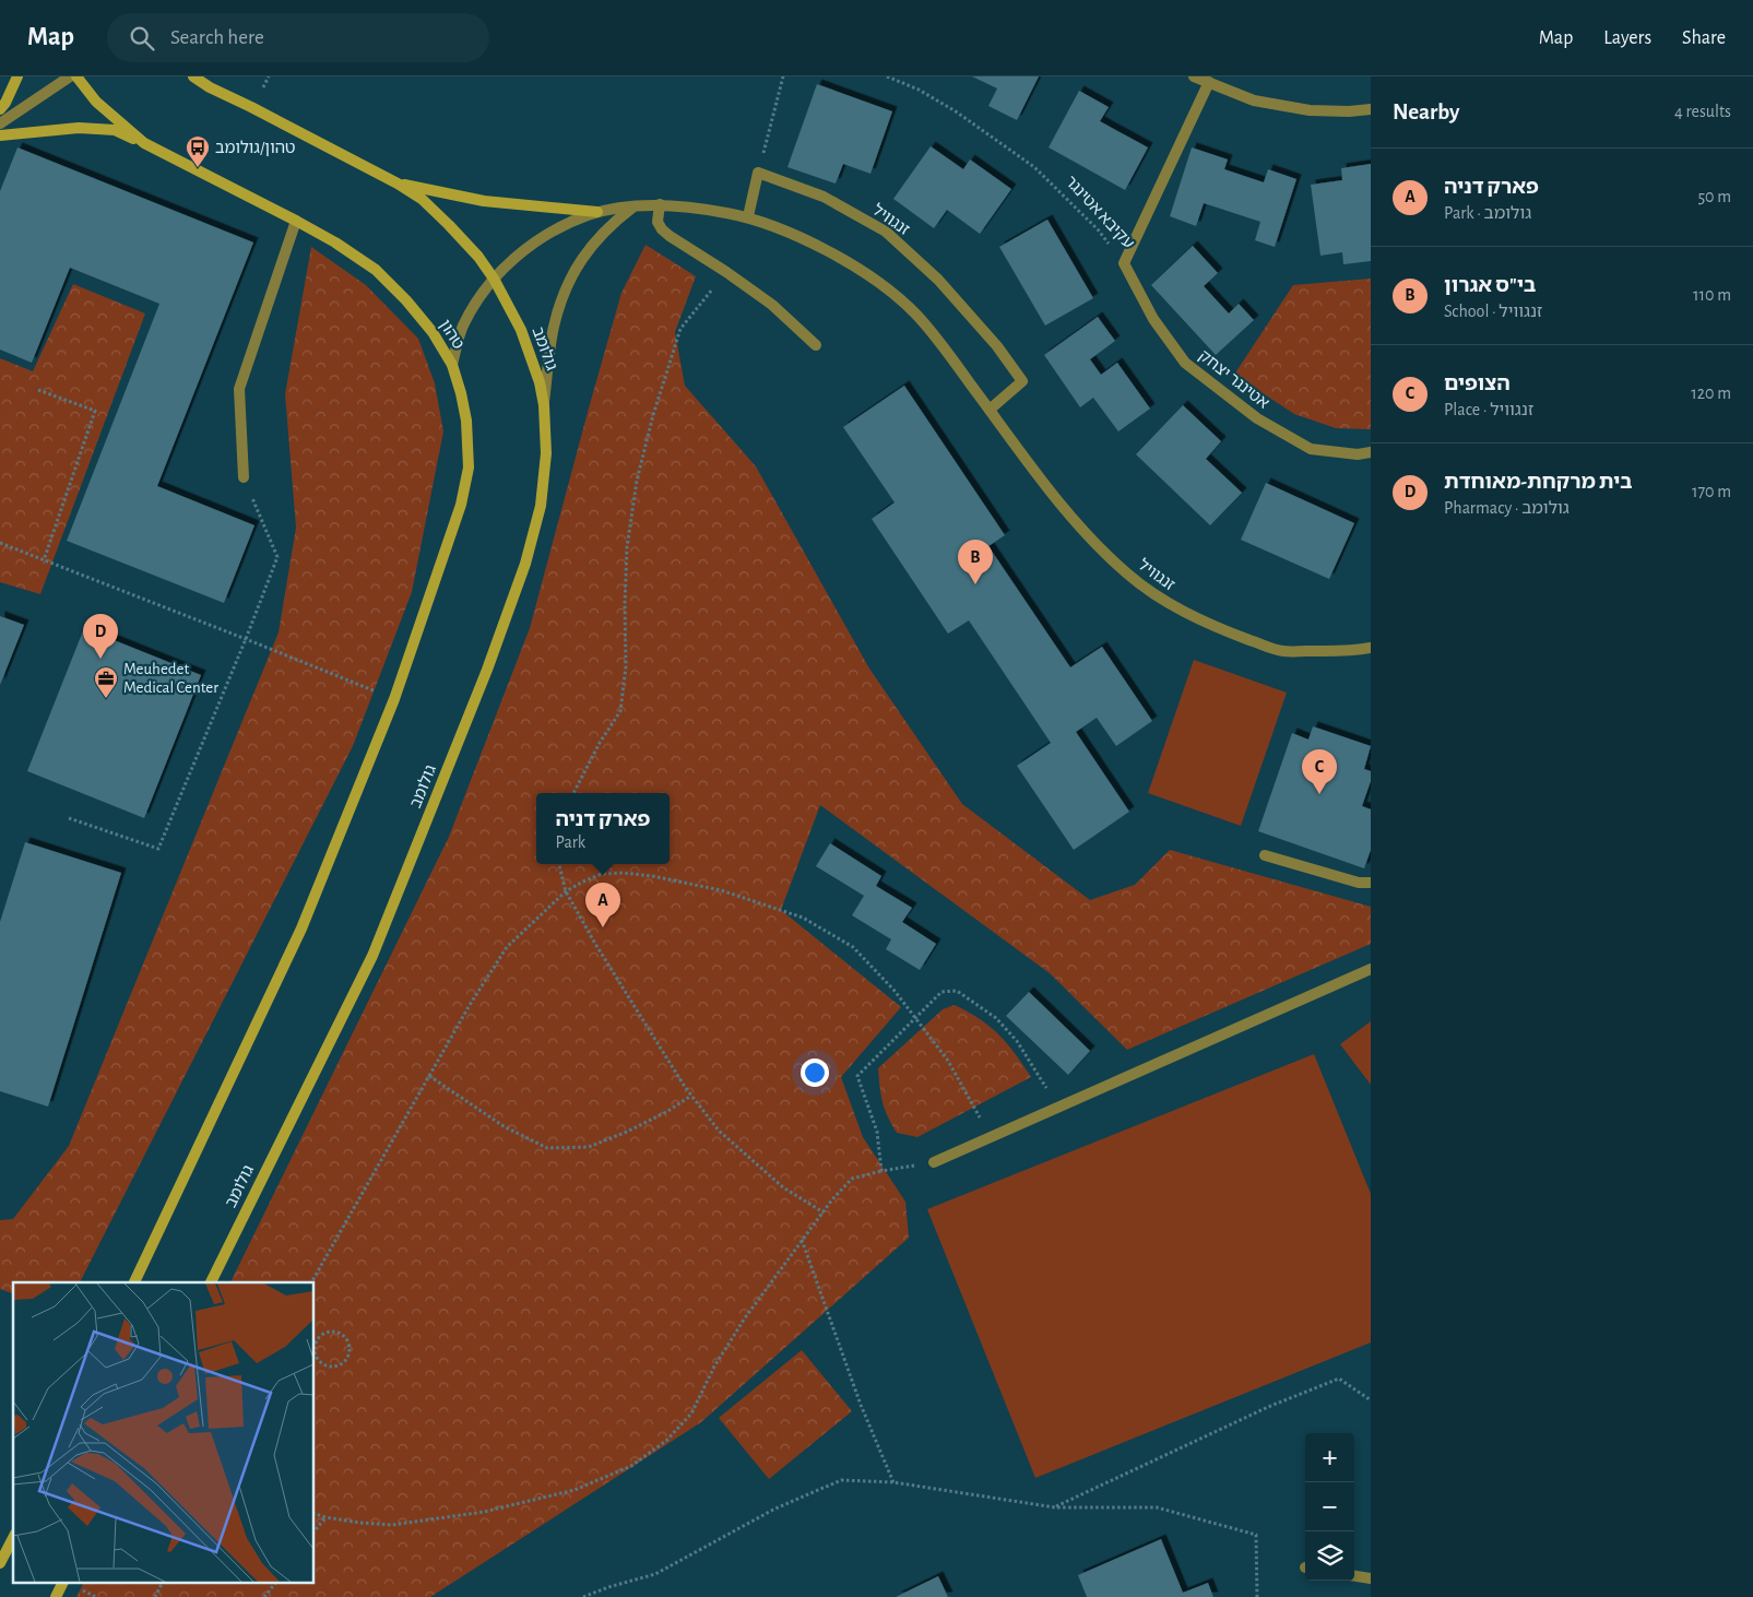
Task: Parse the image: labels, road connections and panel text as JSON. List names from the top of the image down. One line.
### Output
{"streets":{"main road":["טהון","גולומב"],"street":["עקיבא אטינגר","זנגוויל","אטינגר יצחק"]},"crossings":[["עקיבא אטינגר","אטינגר יצחק"],["זנגוויל","טהון"],["זנגוויל","גולומב"],["טהון","גולומב"]],"places":{"bus stop":["טהון/גולומב"],"office":["Meuhedet Medical Center"]},"page":{"header":"Map","search":"Search here","nav":["Map","Layers","Share"],"heading":["Nearby","4 results"],"list":[{"mark":"A","name":"פארק דניה","note":"Park · גולומב","value":"50 m"},{"mark":"B","name":"בי\"ס אגרון","note":"School · זנגוויל","value":"110 m"},{"mark":"C","name":"הצופים","note":"Place · זנגוויל","value":"120 m"},{"mark":"D","name":"בית מרקחת-מאוחדת","note":"Pharmacy · גולומב","value":"170 m"}],"pins":["B","D","C","A"],"popup":["פארק דניה","Park"],"map_buttons":["+","−"]}}
